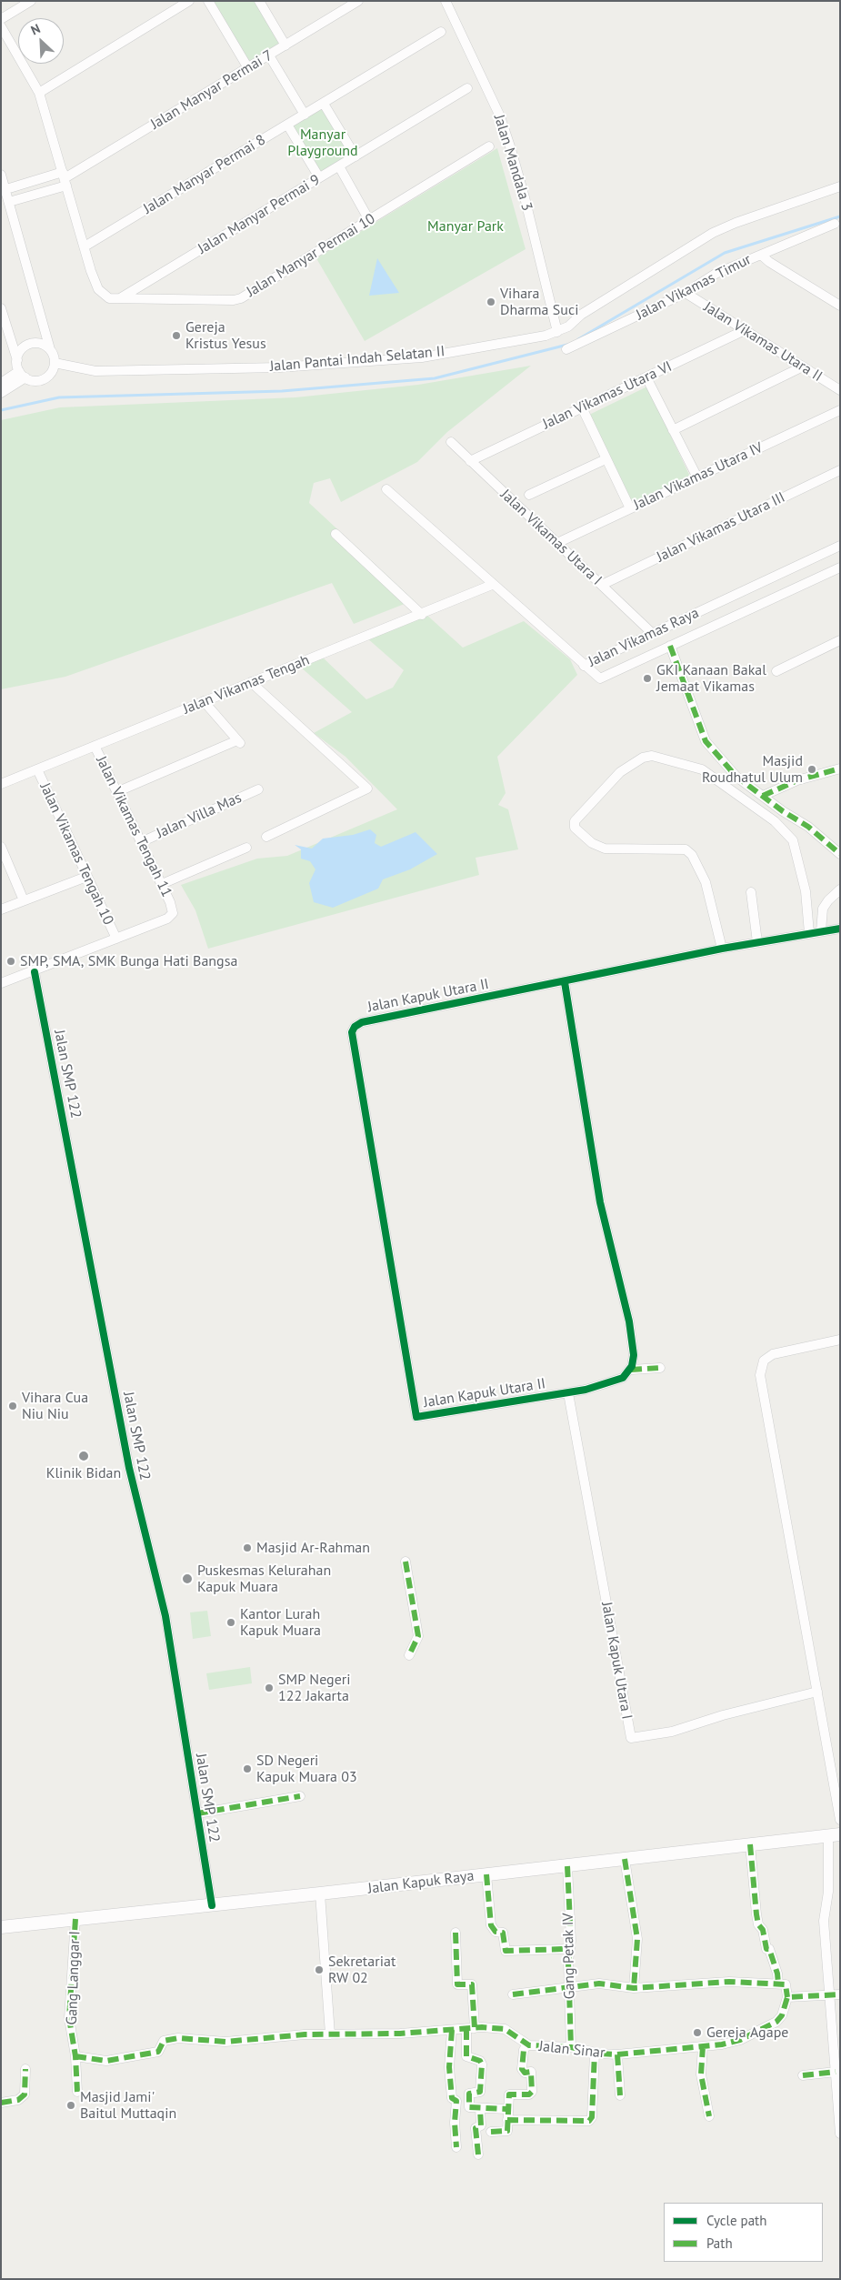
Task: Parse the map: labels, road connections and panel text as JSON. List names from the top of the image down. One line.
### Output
{"streets":{"main road":["Jalan Kapuk Raya"],"street":["Jalan Manyar Permai 7","Jalan Mandala 3","Jalan Manyar Permai 8","Jalan Manyar Permai 9","Jalan Manyar Permai 10","Jalan Vikamas Timur","Jalan Vikamas Utara II","Jalan Pantai Indah Selatan II","Jalan Vikamas Utara VI","Jalan Vikamas Utara IV","Jalan Vikamas Utara III","Jalan Vikamas Utara I","Jalan Vikamas Raya","Jalan Vikamas Tengah","Jalan Villa Mas","Jalan Vikamas Tengah 11","Jalan Vikamas Tengah 10","Jalan Kapuk Utara II","Jalan SMP 122","Jalan Kapuk Utara I","Gang Petak IV","Gang Langgar I","Jalan Sinar"]},"crossings":[["Jalan Manyar Permai 7","Jalan Manyar Permai 10"],["Jalan Mandala 3","Jalan Pantai Indah Selatan II"],["Jalan Manyar Permai 8","Jalan Manyar Permai 10"],["Jalan Manyar Permai 9","Jalan Manyar Permai 10"],["Jalan Vikamas Timur","Jalan Vikamas Utara II"],["Jalan Vikamas Utara II","Jalan Vikamas Utara VI"],["Jalan Vikamas Utara VI","Jalan Vikamas Utara I"],["Jalan Vikamas Utara IV","Jalan Vikamas Utara I"],["Jalan Vikamas Utara III","Jalan Vikamas Utara I"],["Jalan Vikamas Utara I","Jalan Vikamas Raya"],["Jalan Vikamas Tengah","Jalan Vikamas Tengah 11"],["Jalan Vikamas Tengah","Jalan Vikamas Tengah 10"],["Jalan Villa Mas","Jalan Vikamas Tengah 11"],["Jalan Vikamas Tengah 11","Jalan Vikamas Tengah 10"],["Jalan Vikamas Tengah 11","Jalan SMP 122"],["Jalan Kapuk Utara II","Jalan Kapuk Utara I"],["Jalan SMP 122","Jalan Kapuk Raya"],["Jalan Kapuk Raya","Gang Petak IV"],["Jalan Kapuk Raya","Gang Langgar I"],["Gang Petak IV","Jalan Sinar"],["Gang Langgar I","Jalan Sinar"]],"parks":["Manyar Playground","Manyar Park"],"places":["Vihara Dharma Suci","Gereja Kristus Yesus","GKI Kanaan Bakal Jemaat Vikamas","Masjid Roudhatul Ulum","SMP, SMA, SMK Bunga Hati Bangsa","Vihara Cua Niu Niu","Klinik Bidan","Masjid Ar-Rahman","Puskesmas Kelurahan Kapuk Muara","Kantor Lurah Kapuk Muara","SMP Negeri 122 Jakarta","SD Negeri Kapuk Muara 03","Sekretariat RW 02","Gereja Agape","Masjid Jami' Baitul Muttaqin"],"legend":["Cycle path","Path"],"north":"top left"}
